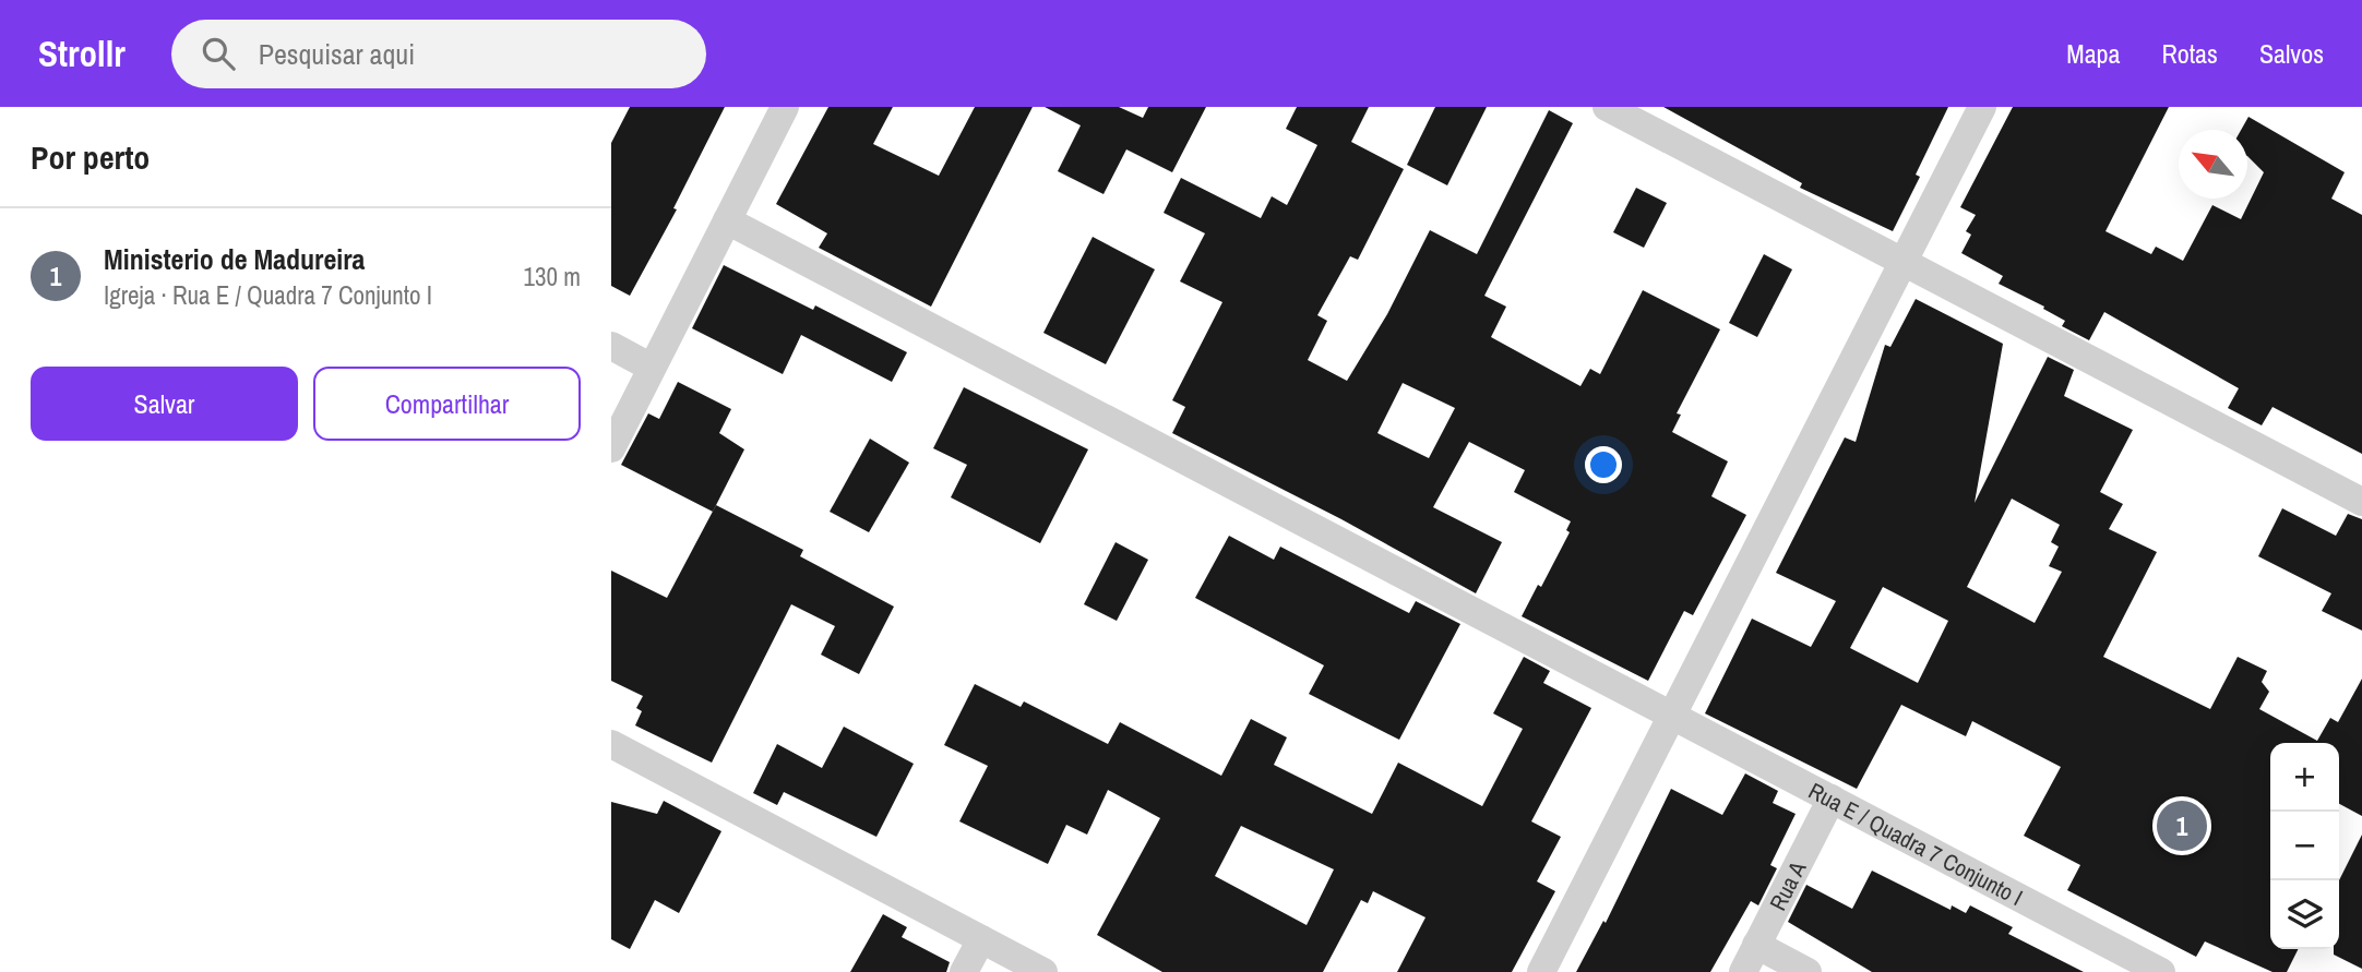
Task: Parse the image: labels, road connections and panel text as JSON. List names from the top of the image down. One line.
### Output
{"streets":{"street":["Rua E / Quadra 7 Conjunto I","Rua A"]},"crossings":[["Rua E / Quadra 7 Conjunto I","Rua A"]],"north":"top left","page":{"header":"Strollr","search":"Pesquisar aqui","nav":["Mapa","Rotas","Salvos"],"heading":"Por perto","list":[{"mark":"1","name":"Ministerio de Madureira","note":"Igreja · Rua E / Quadra 7 Conjunto I","value":"130 m"}],"buttons":["Salvar","Compartilhar"],"map_buttons":["+","−"],"pins":"1"}}
